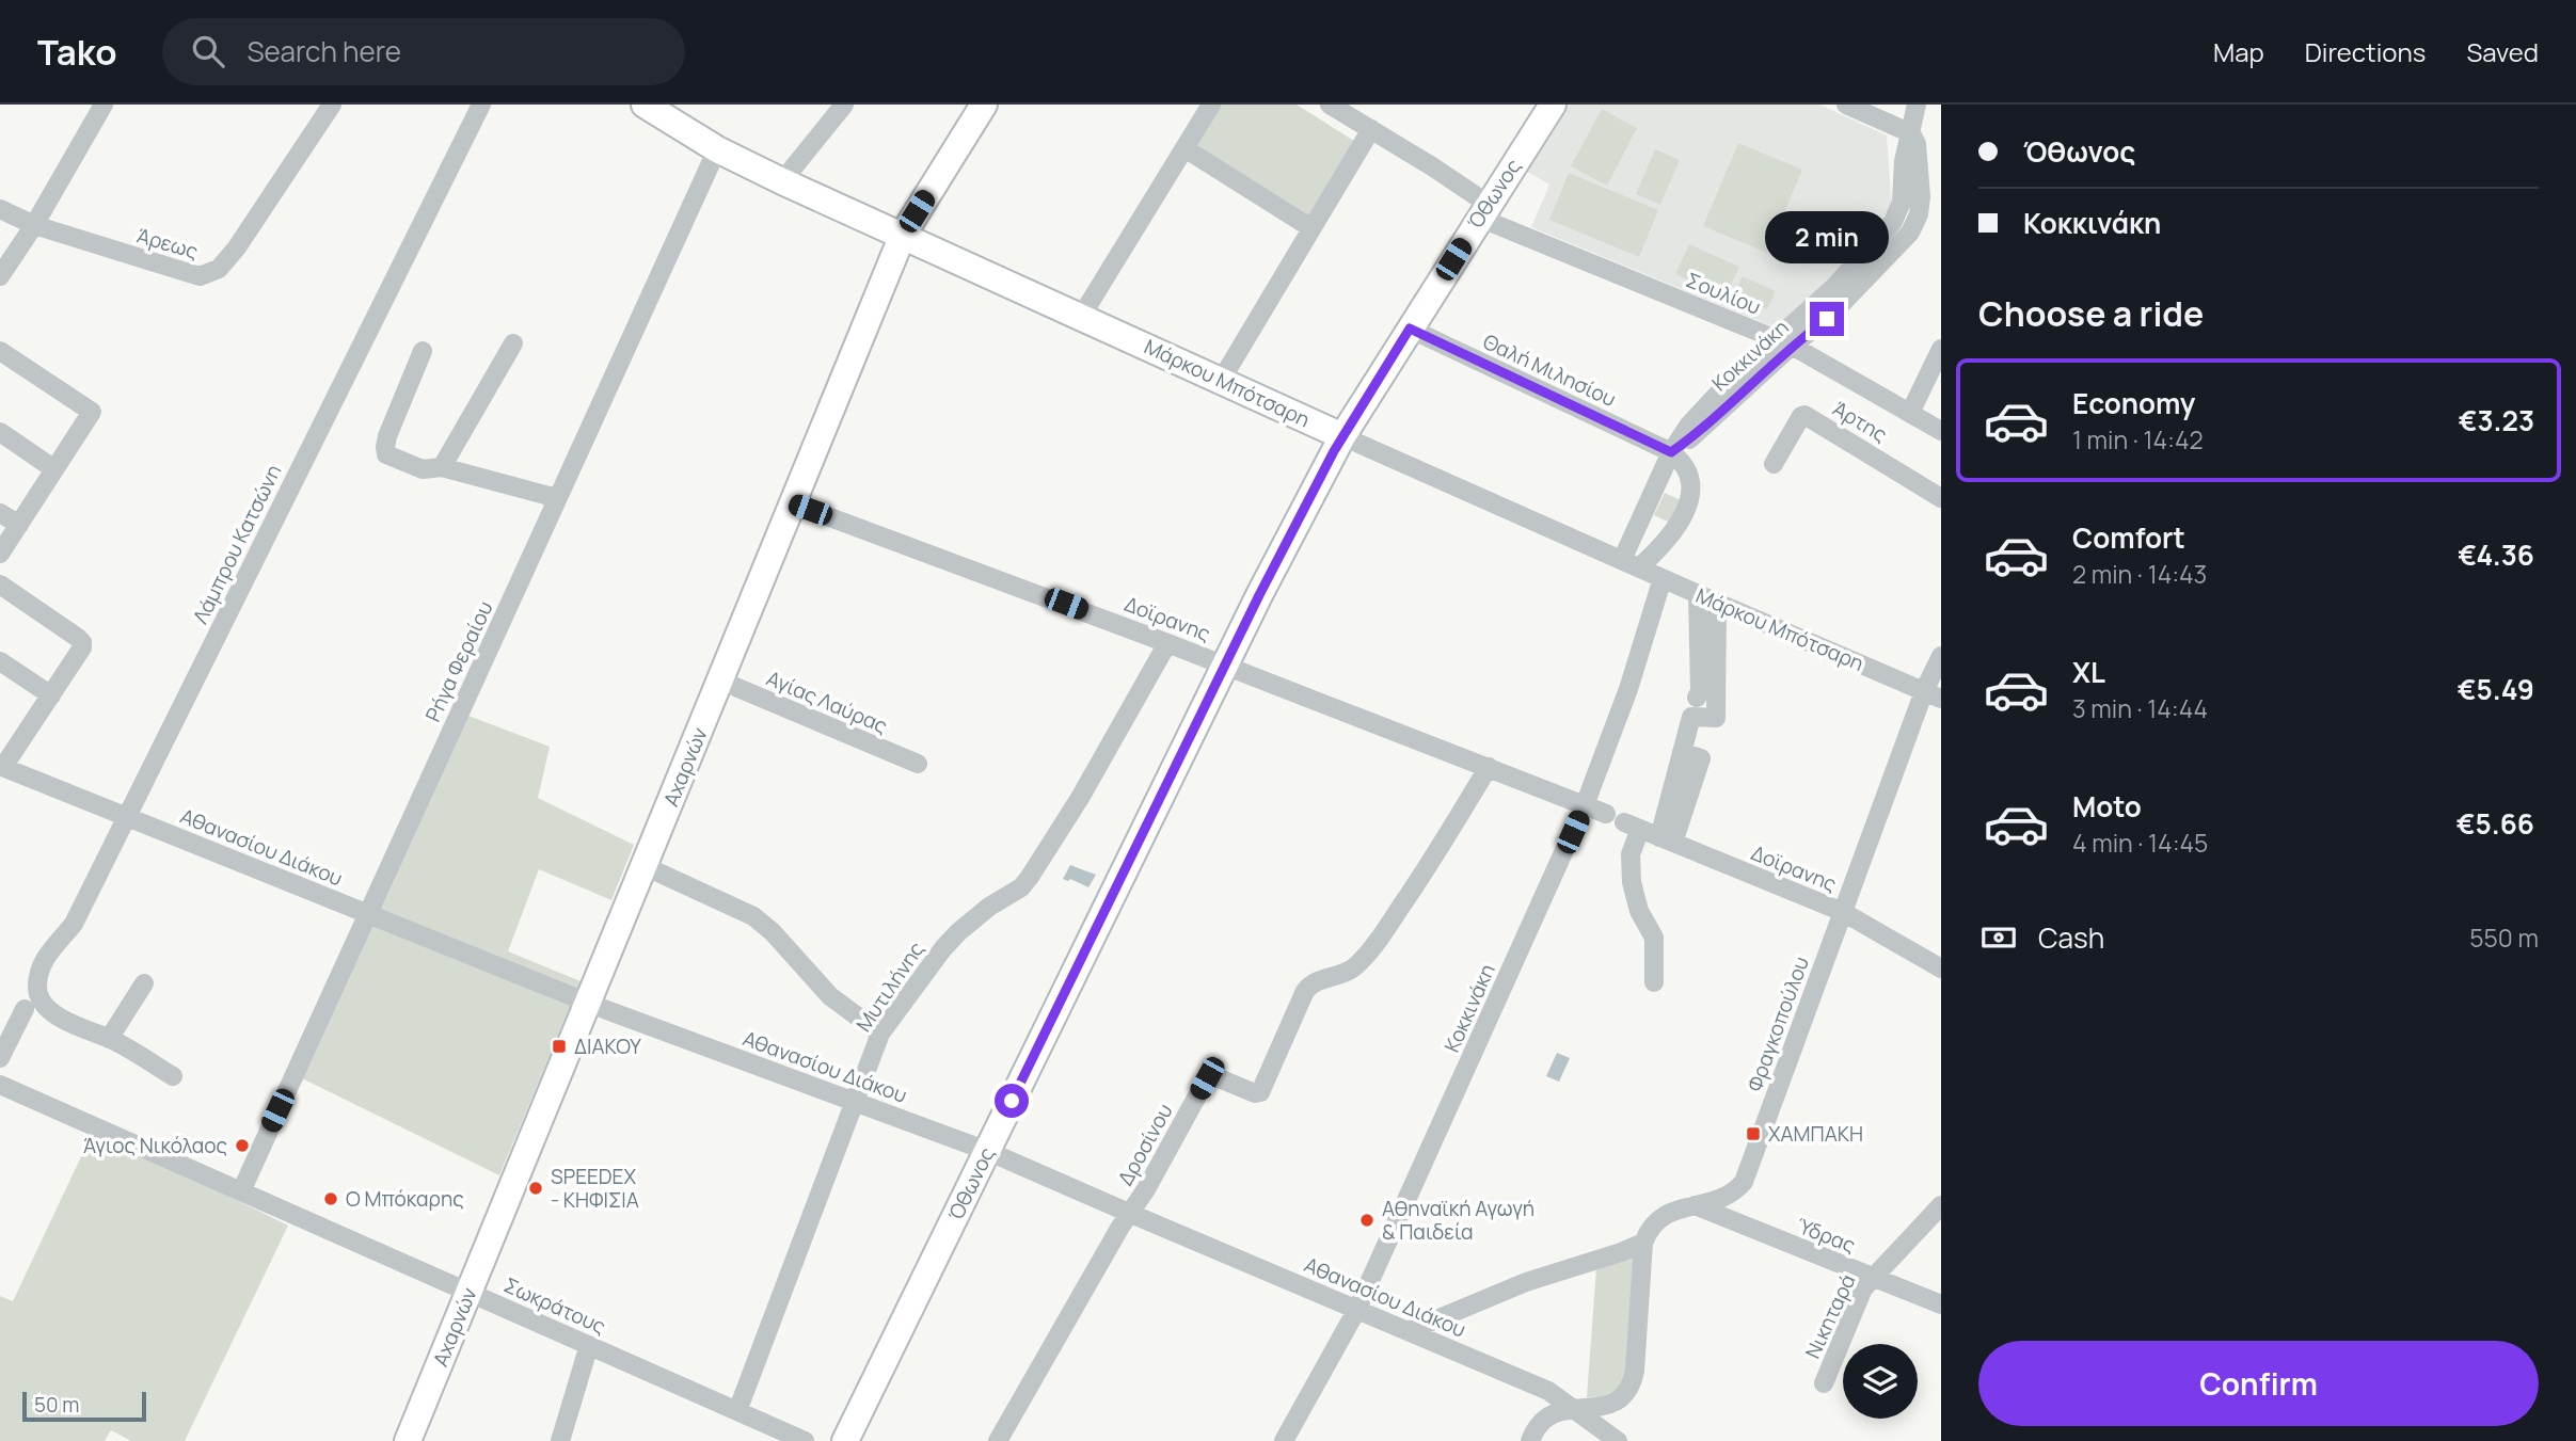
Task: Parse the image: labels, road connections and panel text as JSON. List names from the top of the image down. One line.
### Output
{"streets":{"street":["Όθωνος","Άρεως","Σουλίου","Κοκκινάκη","Θαλή Μιλησίου","Μάρκου Μπότσαρη","Άρτης","Λάμπρου Κατσώνη","Δοϊρανης","Ρήγα Φεραίου","Αγίας Λαύρας","Αχαρνών","Αθανασίου Διάκου","Μυτιλήνης","Φραγκοπούλου","Δροσίνου","Ύδρας","Σωκράτους","Νικηταρά"]},"crossings":[["Όθωνος","Σουλίου"],["Όθωνος","Θαλή Μιλησίου"],["Όθωνος","Μάρκου Μπότσαρη"],["Όθωνος","Δοϊρανης"],["Όθωνος","Αθανασίου Διάκου"],["Σουλίου","Κοκκινάκη"],["Κοκκινάκη","Θαλή Μιλησίου"],["Κοκκινάκη","Μάρκου Μπότσαρη"],["Κοκκινάκη","Δοϊρανης"],["Κοκκινάκη","Αθανασίου Διάκου"],["Μάρκου Μπότσαρη","Ρήγα Φεραίου"],["Μάρκου Μπότσαρη","Αχαρνών"],["Μάρκου Μπότσαρη","Φραγκοπούλου"],["Λάμπρου Κατσώνη","Αθανασίου Διάκου"],["Δοϊρανης","Αχαρνών"],["Δοϊρανης","Μυτιλήνης"],["Δοϊρανης","Φραγκοπούλου"],["Δοϊρανης","Δροσίνου"],["Ρήγα Φεραίου","Αθανασίου Διάκου"],["Ρήγα Φεραίου","Σωκράτους"],["Αγίας Λαύρας","Αχαρνών"],["Αχαρνών","Αθανασίου Διάκου"],["Αχαρνών","Σωκράτους"],["Αθανασίου Διάκου","Μυτιλήνης"],["Αθανασίου Διάκου","Δροσίνου"],["Μυτιλήνης","Σωκράτους"],["Φραγκοπούλου","Ύδρας"],["Ύδρας","Νικηταρά"]],"places":{"transit":["ΔΙΑΚΟΥ","ΧΑΜΠΑΚΗ"],"other":["Άγιος Νικόλαος","SPEEDEX - ΚΗΦΙΣΙΑ","Ο Μπόκαρης","Αθηναϊκή Αγωγή & Παιδεία"]},"scale_bar":"50 m","page":{"header":"Tako","search":"Search here","nav":["Map","Directions","Saved"],"banner":["Όθωνος","Κοκκινάκη"],"bubble":"2 min","heading":"Choose a ride","list":[{"name":"Economy","note":"1 min · 14:42","value":"€3.23"},{"name":"Comfort","note":"2 min · 14:43","value":"€4.36"},{"name":"XL","note":"3 min · 14:44","value":"€5.49"},{"name":"Moto","note":"4 min · 14:45","value":"€5.66"}],"pay":["Cash","550 m"],"buttons":"Confirm","scale":"50 m"}}
